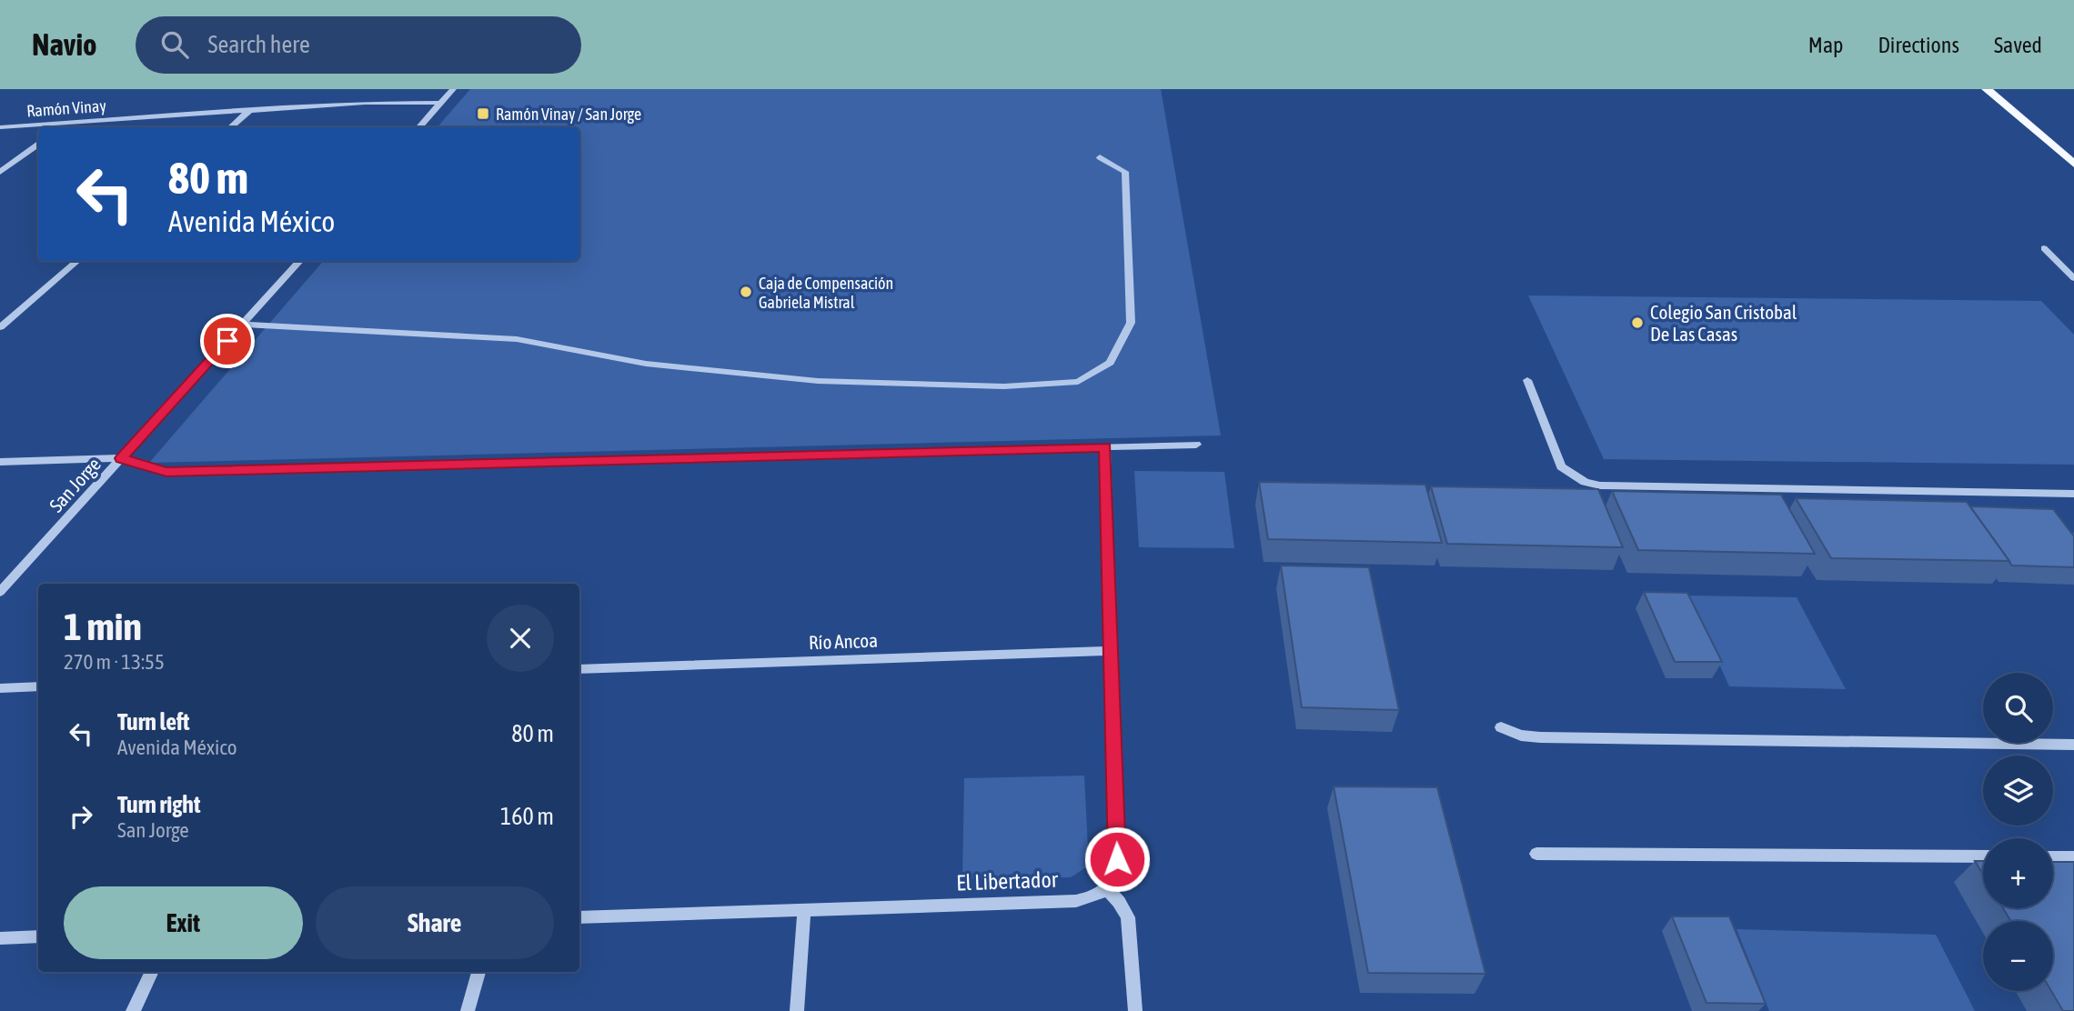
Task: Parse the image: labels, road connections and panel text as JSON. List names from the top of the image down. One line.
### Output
{"streets":{"street":["Ramón Vinay","San Jorge","Río Ancoa","El Libertador"]},"places":{"transit":["Ramón Vinay / San Jorge"],"other":["Caja de Compensación Gabriela Mistral","Colegio San Cristobal De Las Casas"]},"page":{"header":"Navio","search":"Search here","nav":["Map","Directions","Saved"],"turn":["80 m","Avenida México"],"heading":["1 min","270 m · 13:55"],"map_buttons":["+","−"],"list":[{"name":"Turn left","note":"Avenida México","value":"80 m"},{"name":"Turn right","note":"San Jorge","value":"160 m"}],"buttons":["Exit","Share"]}}
